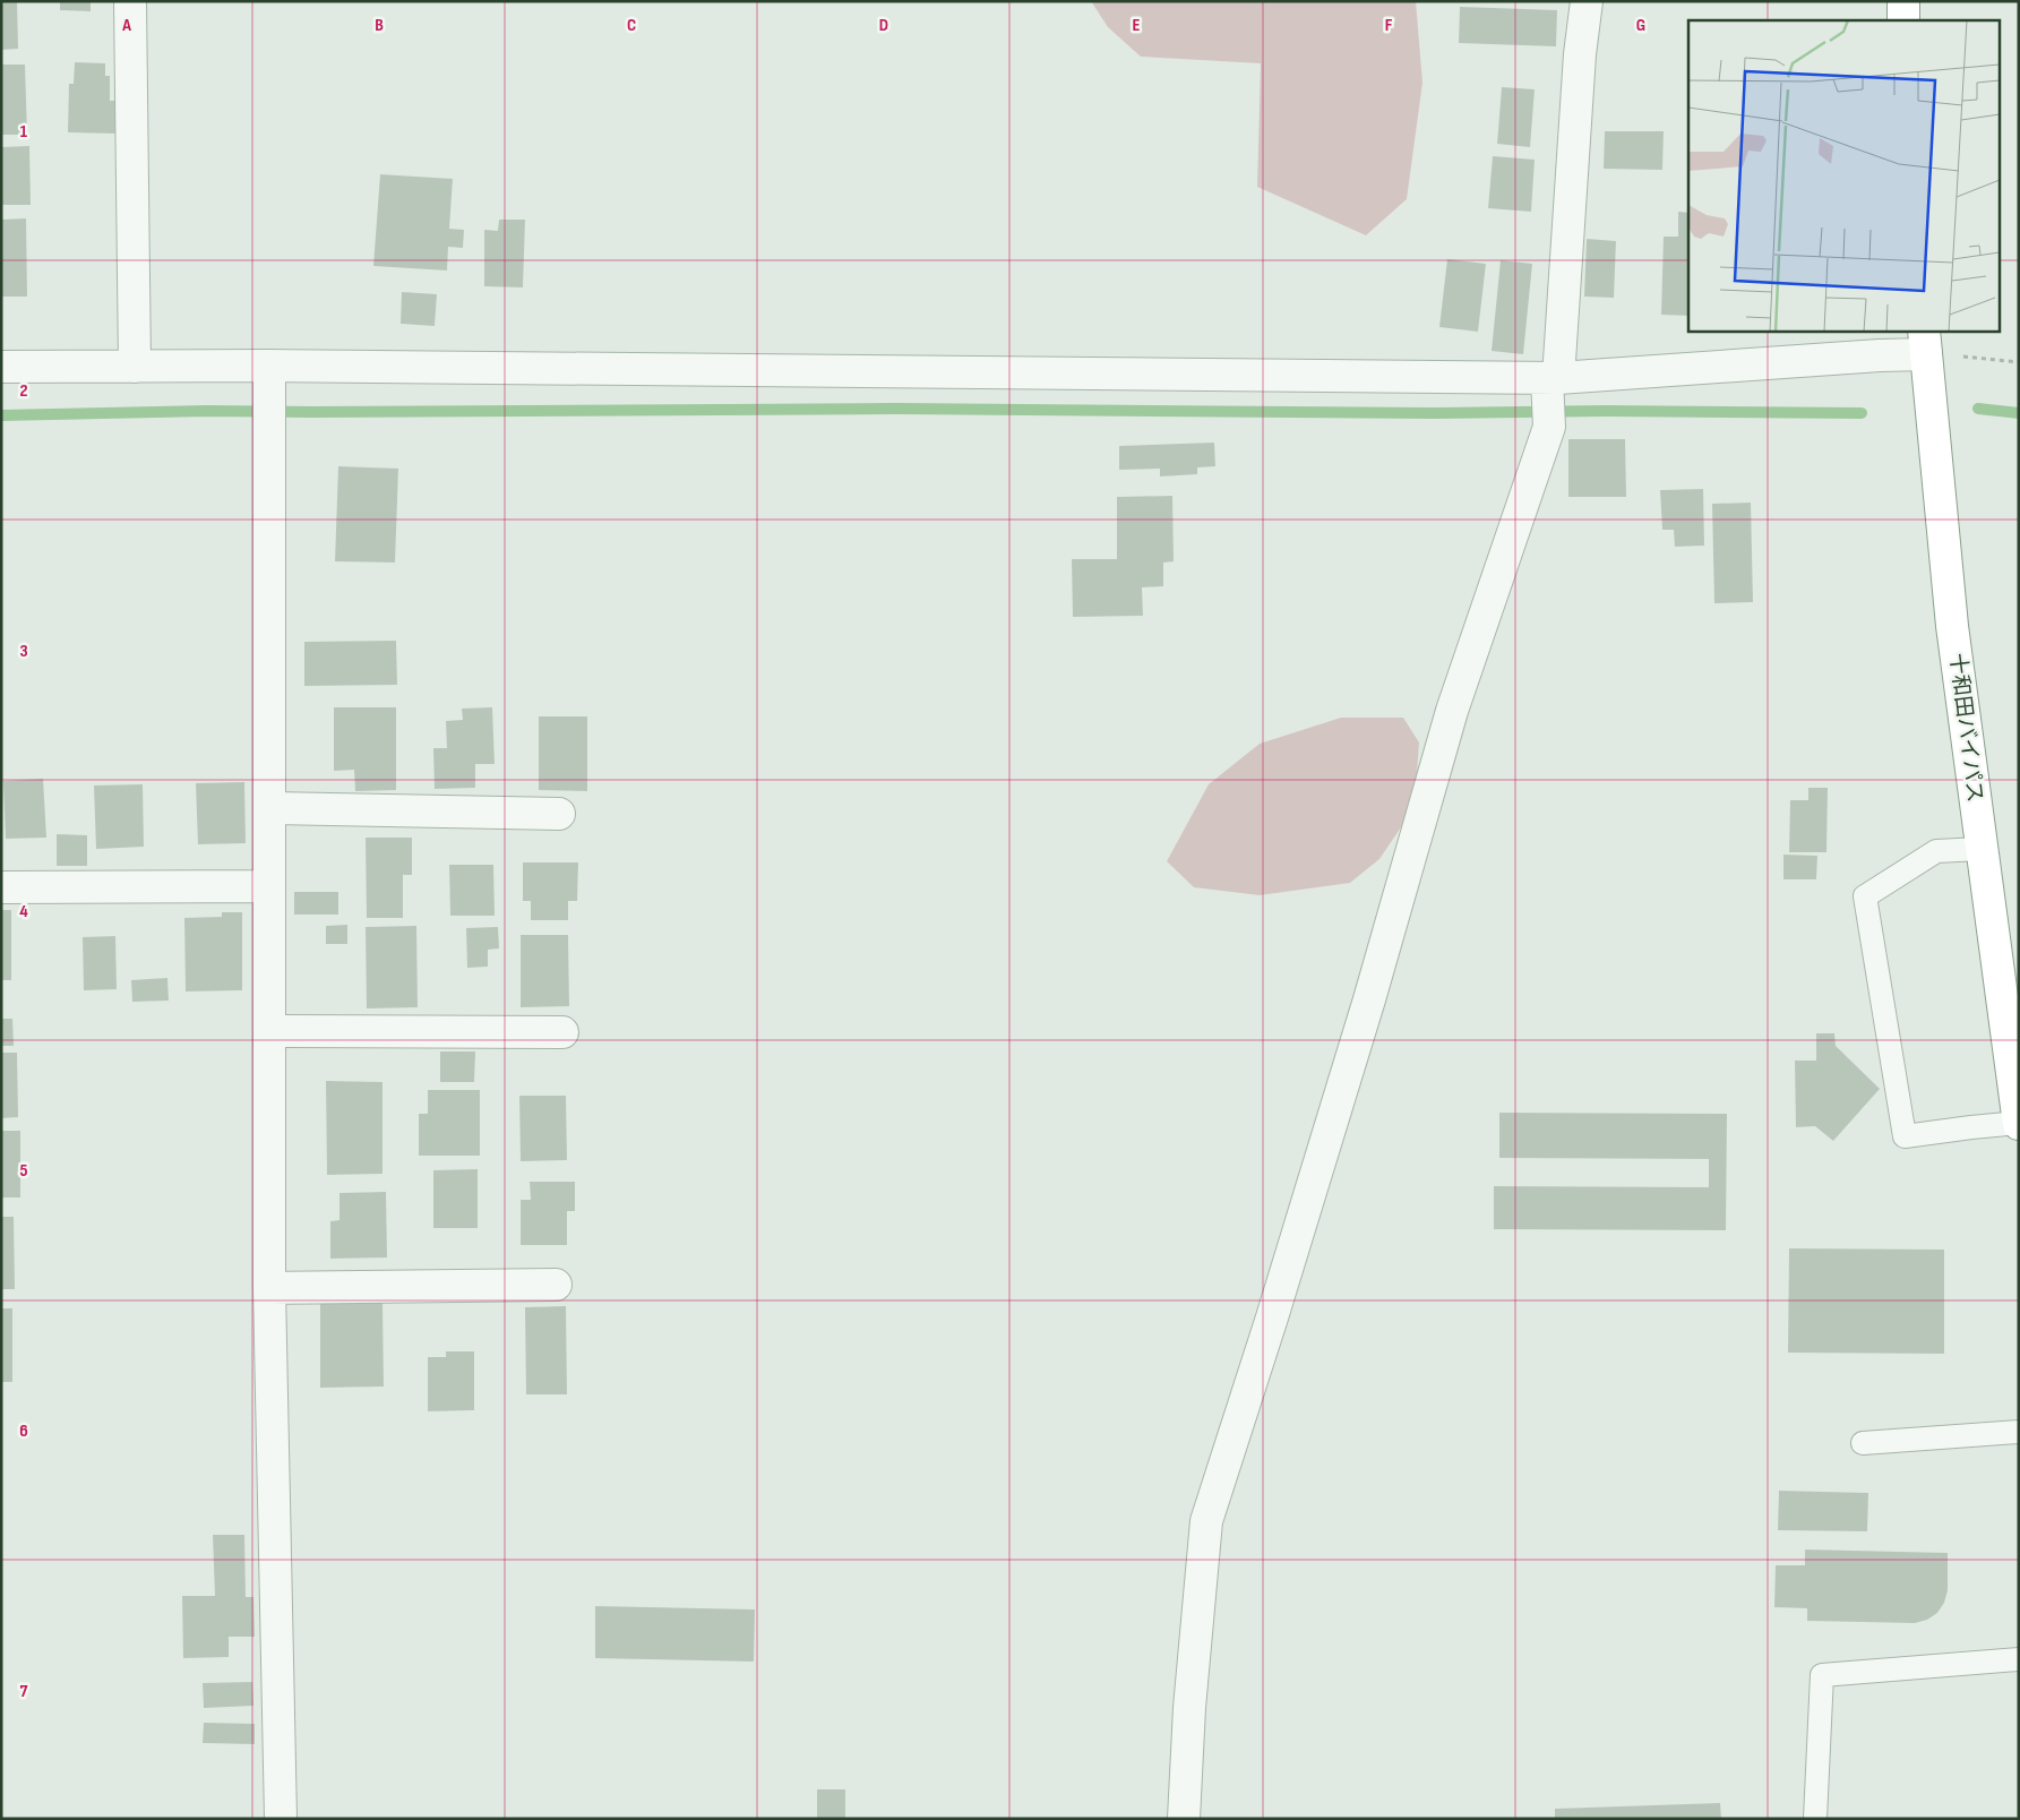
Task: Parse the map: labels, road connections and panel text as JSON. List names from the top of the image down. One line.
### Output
{"streets":{"highway":["十和田バイパス"]},"grid":{"columns":["A","B","C","D","E","F","G"],"rows":["1","2","3","4","5","6","7"]}}
